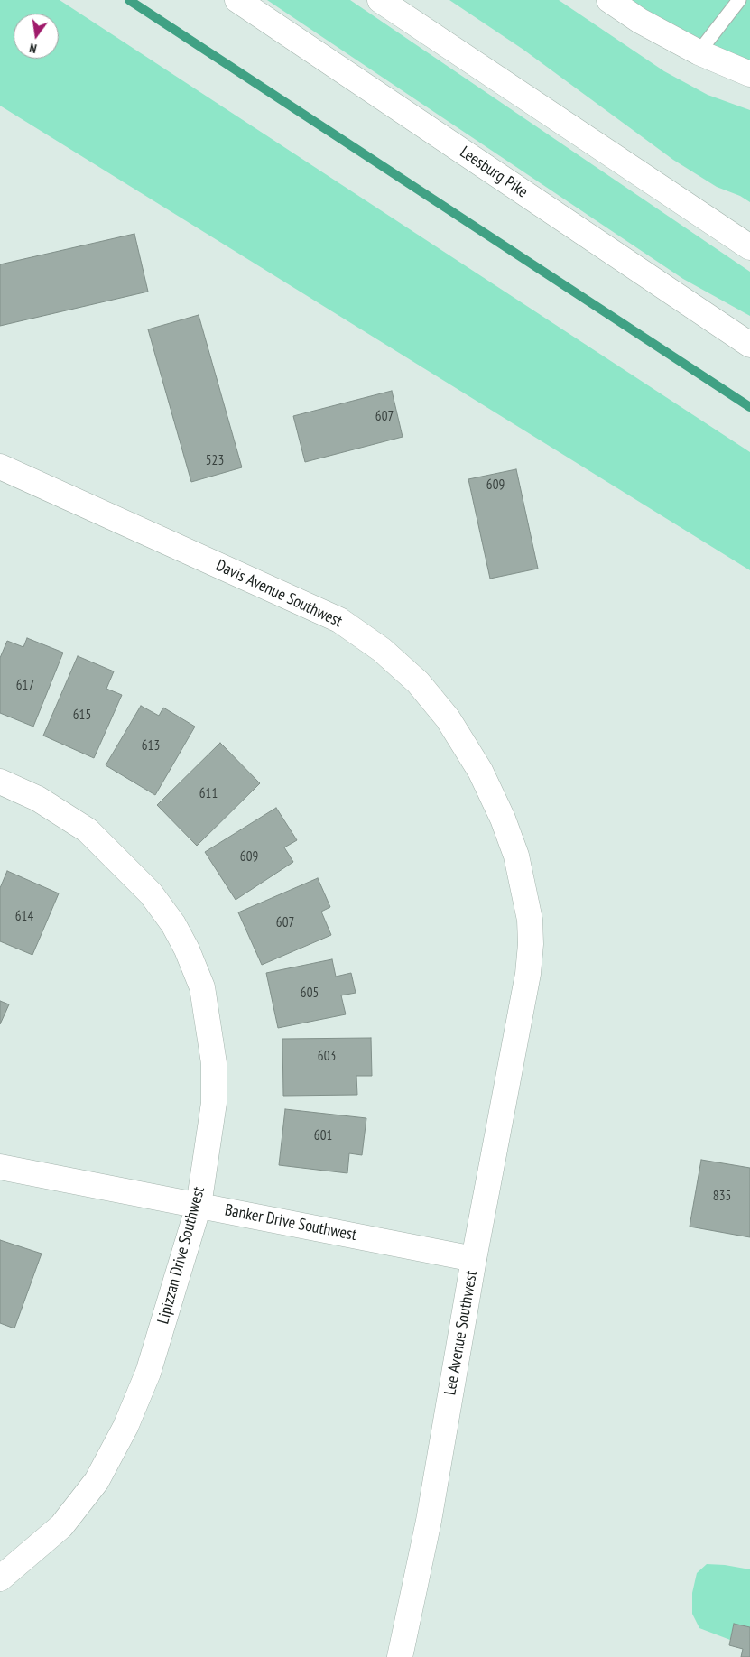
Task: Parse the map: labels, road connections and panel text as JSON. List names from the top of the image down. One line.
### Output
{"streets":{"main road":["Leesburg Pike","Davis Avenue Southwest","Banker Drive Southwest","Lipizzan Drive Southwest","Lee Avenue Southwest"]},"crossings":[["Davis Avenue Southwest","Lee Avenue Southwest"],["Banker Drive Southwest","Lipizzan Drive Southwest"],["Banker Drive Southwest","Lee Avenue Southwest"]],"house_numbers":["607","523","609","617","615","613","611","609","614","607","605","603","601","835"],"north":"bottom"}
